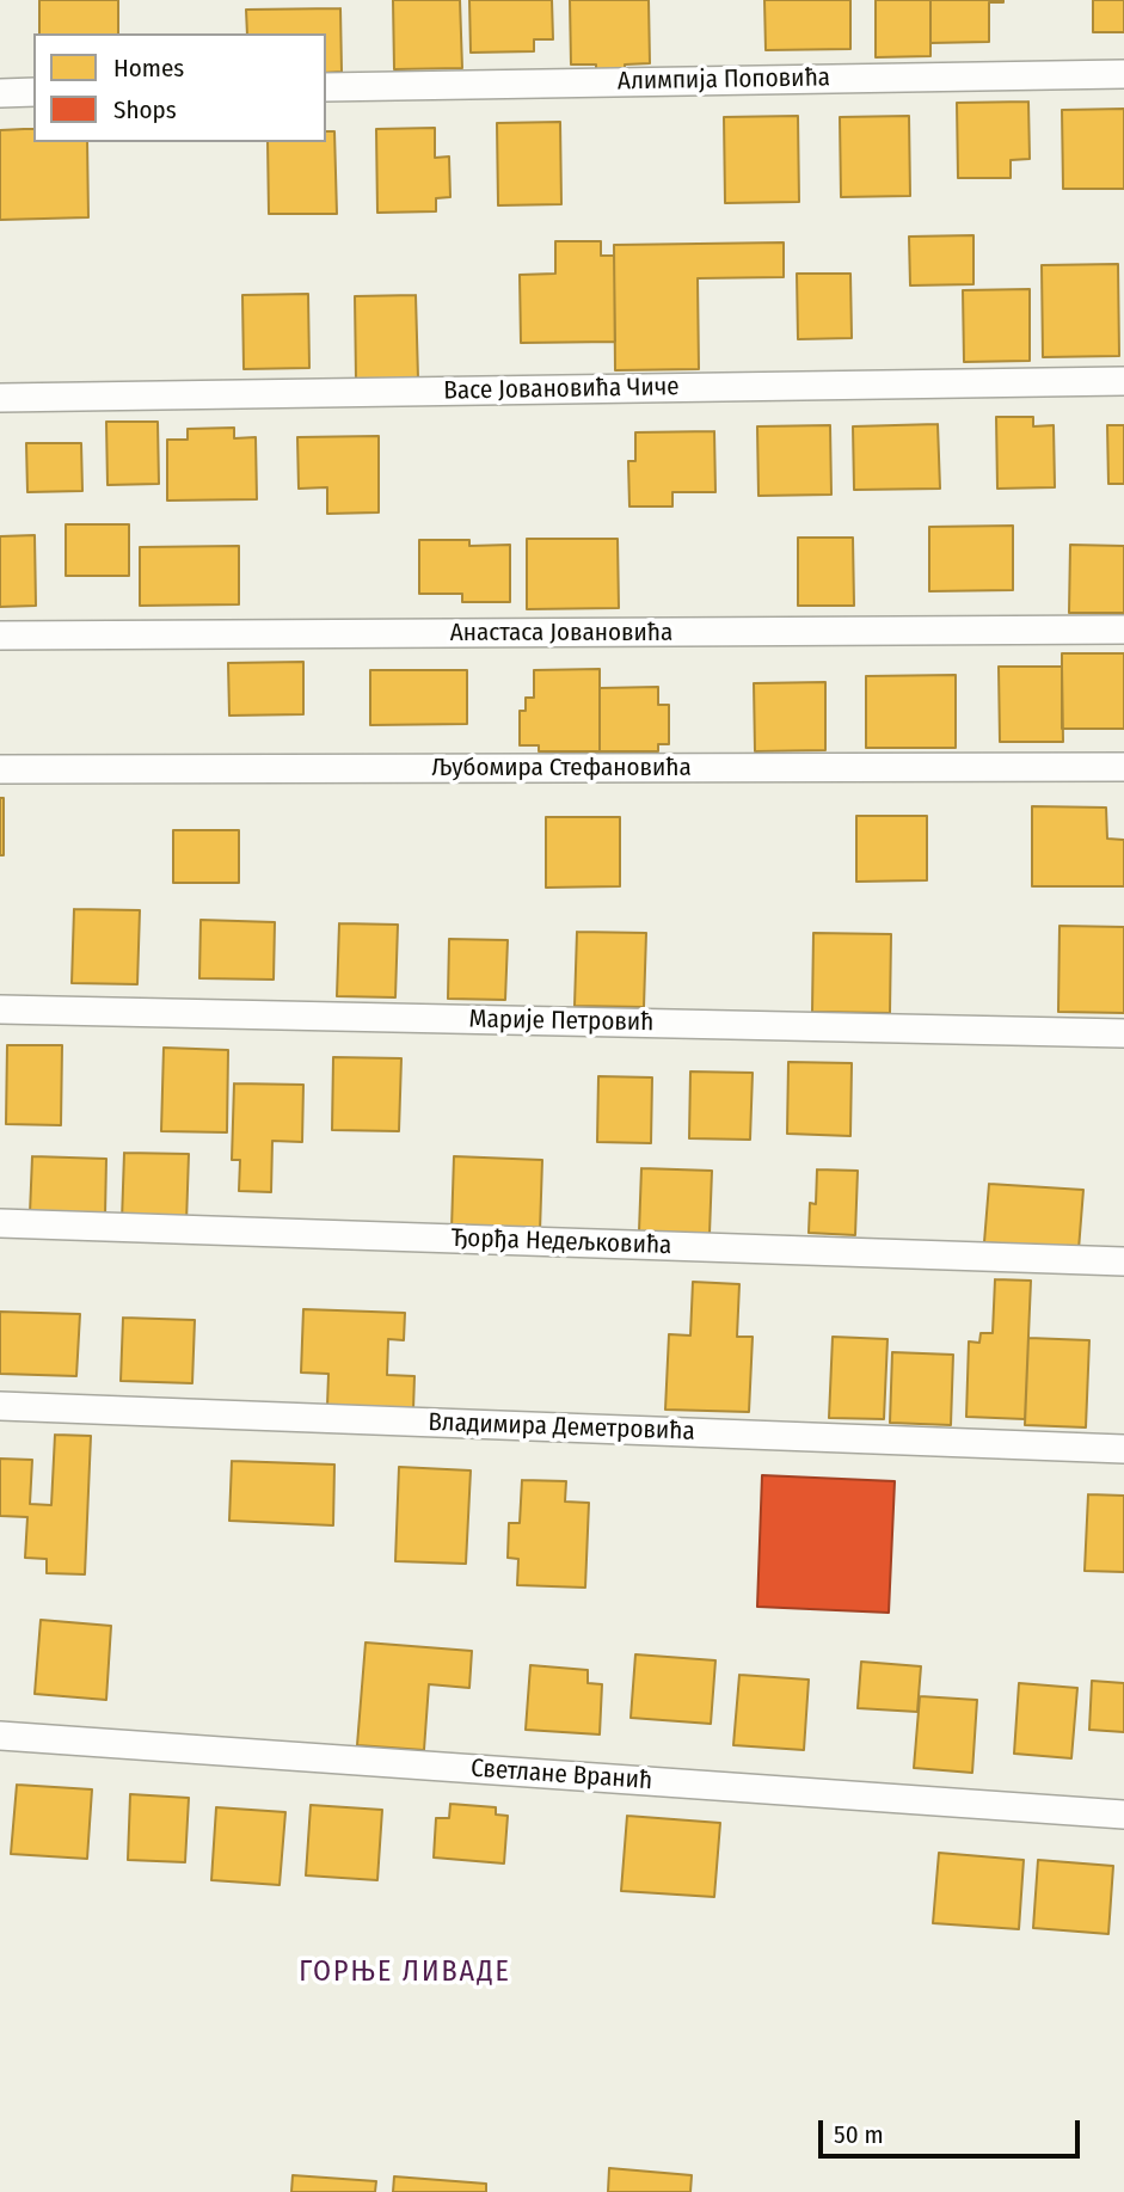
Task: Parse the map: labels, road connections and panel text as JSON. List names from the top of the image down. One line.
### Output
{"streets":{"street":["Алимпија Поповића","Васе Јовановића Чиче","Анастаса Јовановића","Љубомира Стефановића","Марије Петровић","Ђорђа Недељковића","Владимира Деметровића","Светлане Вранић"]},"districts":["ГОРЊЕ ЛИВАДЕ"],"legend":["Homes","Shops"],"scale_bar":"50 m"}
